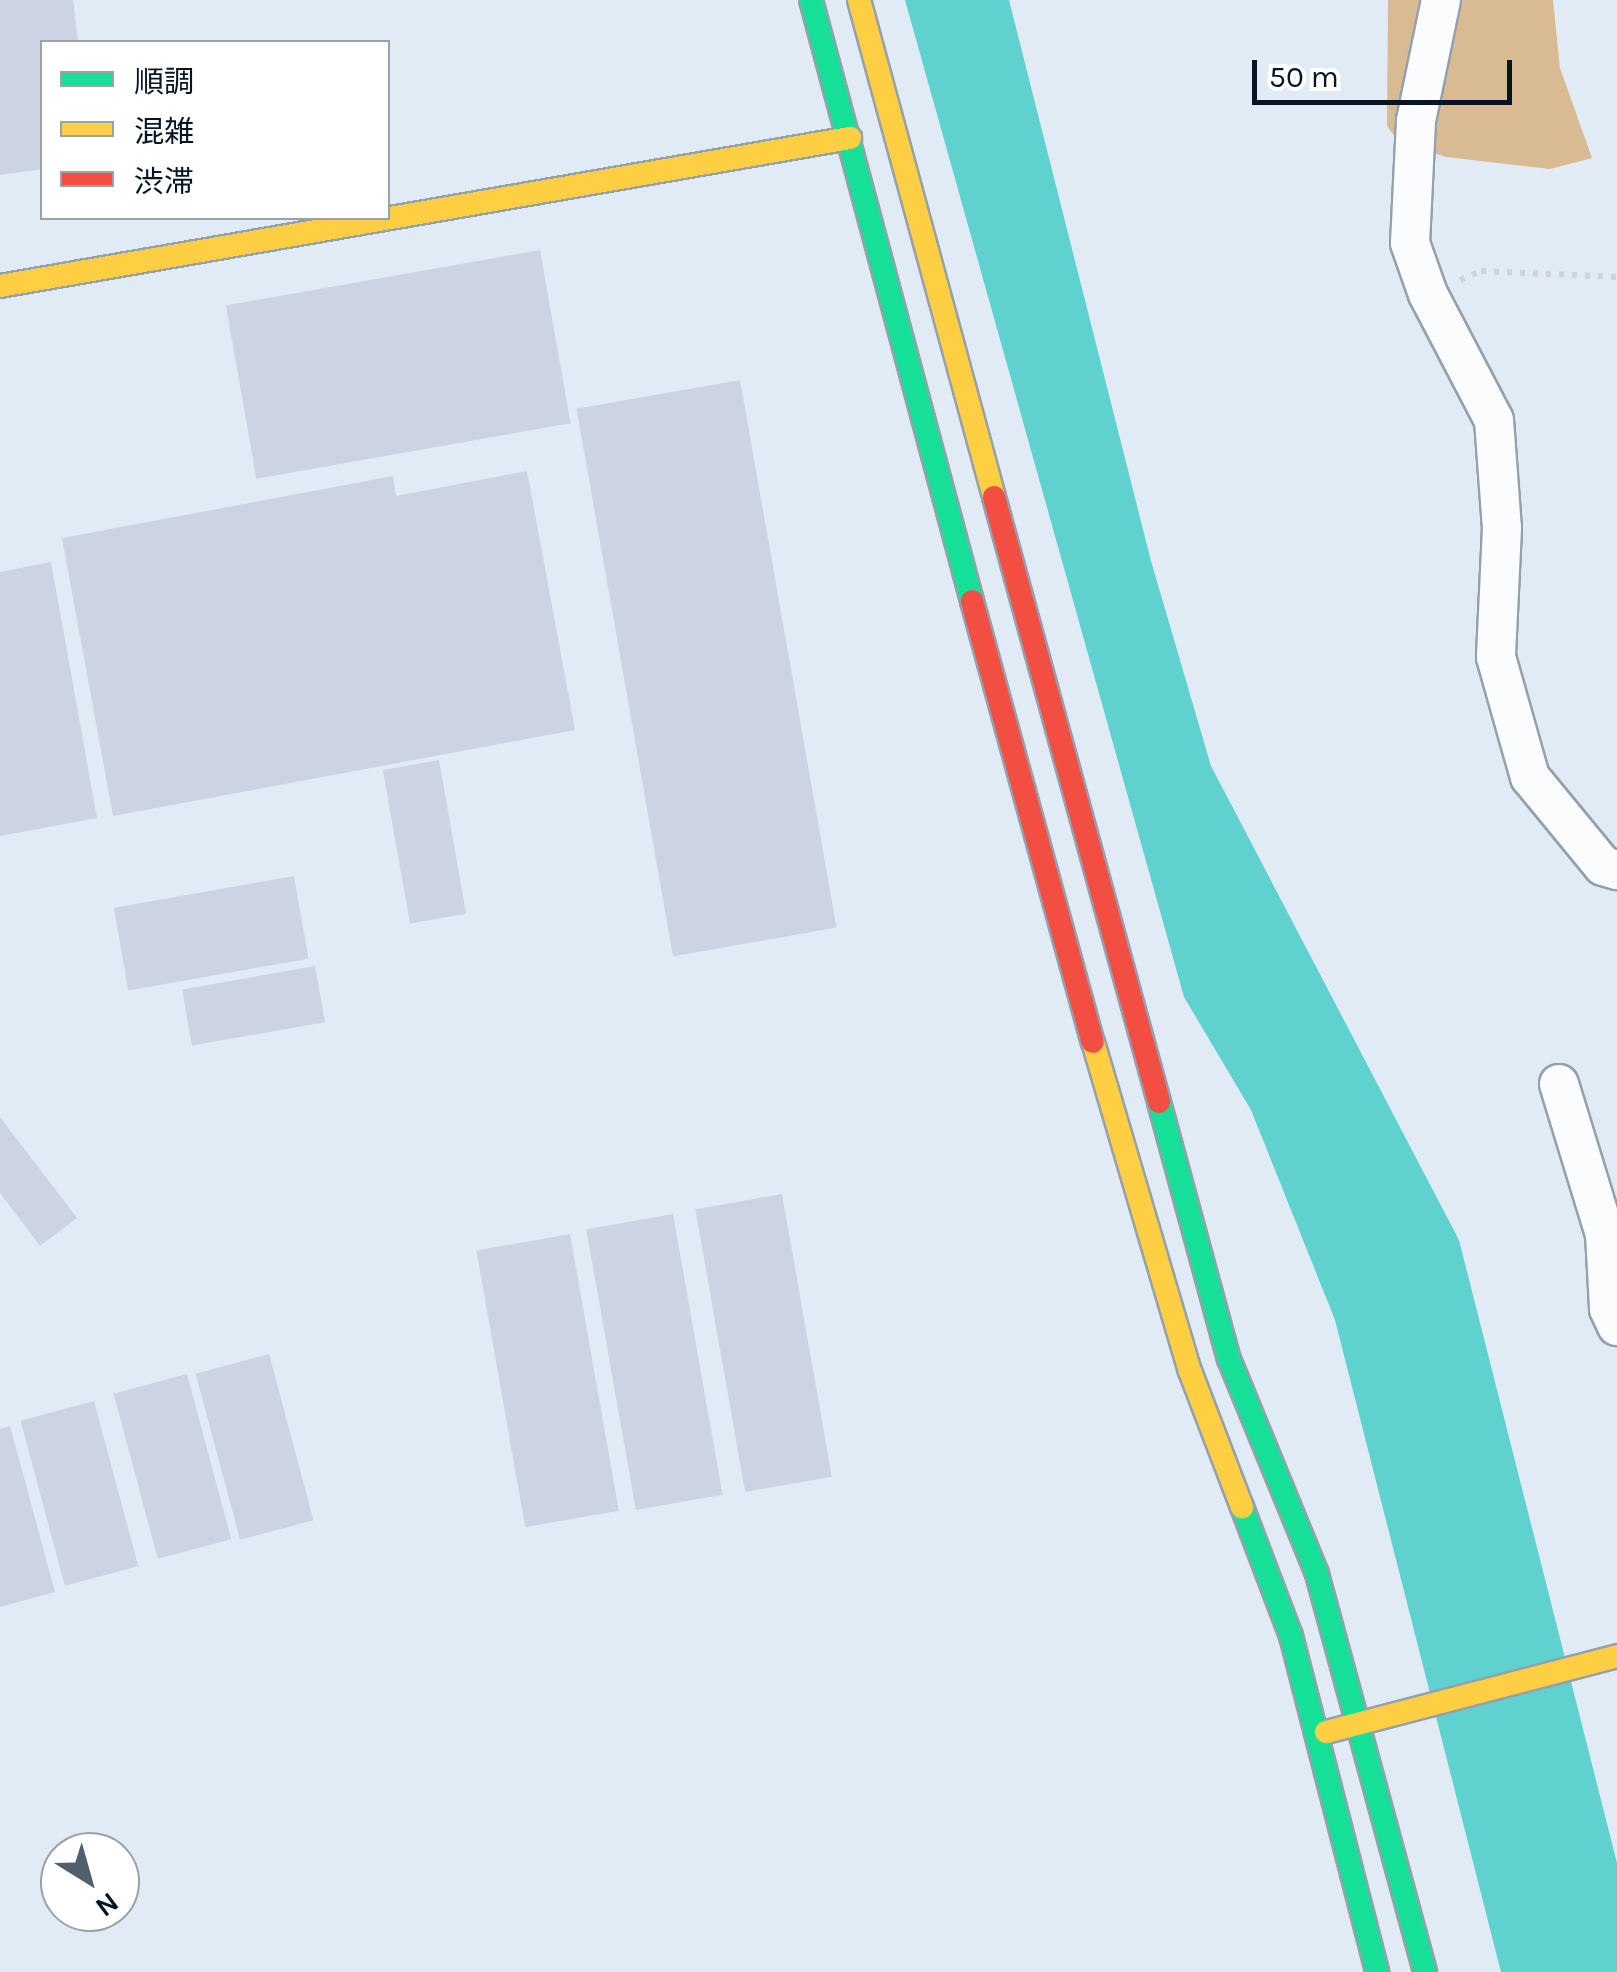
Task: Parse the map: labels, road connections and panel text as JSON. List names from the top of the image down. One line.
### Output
{"legend":["順調","混雑","渋滞"],"scale_bar":"50 m","north":"bottom right"}
